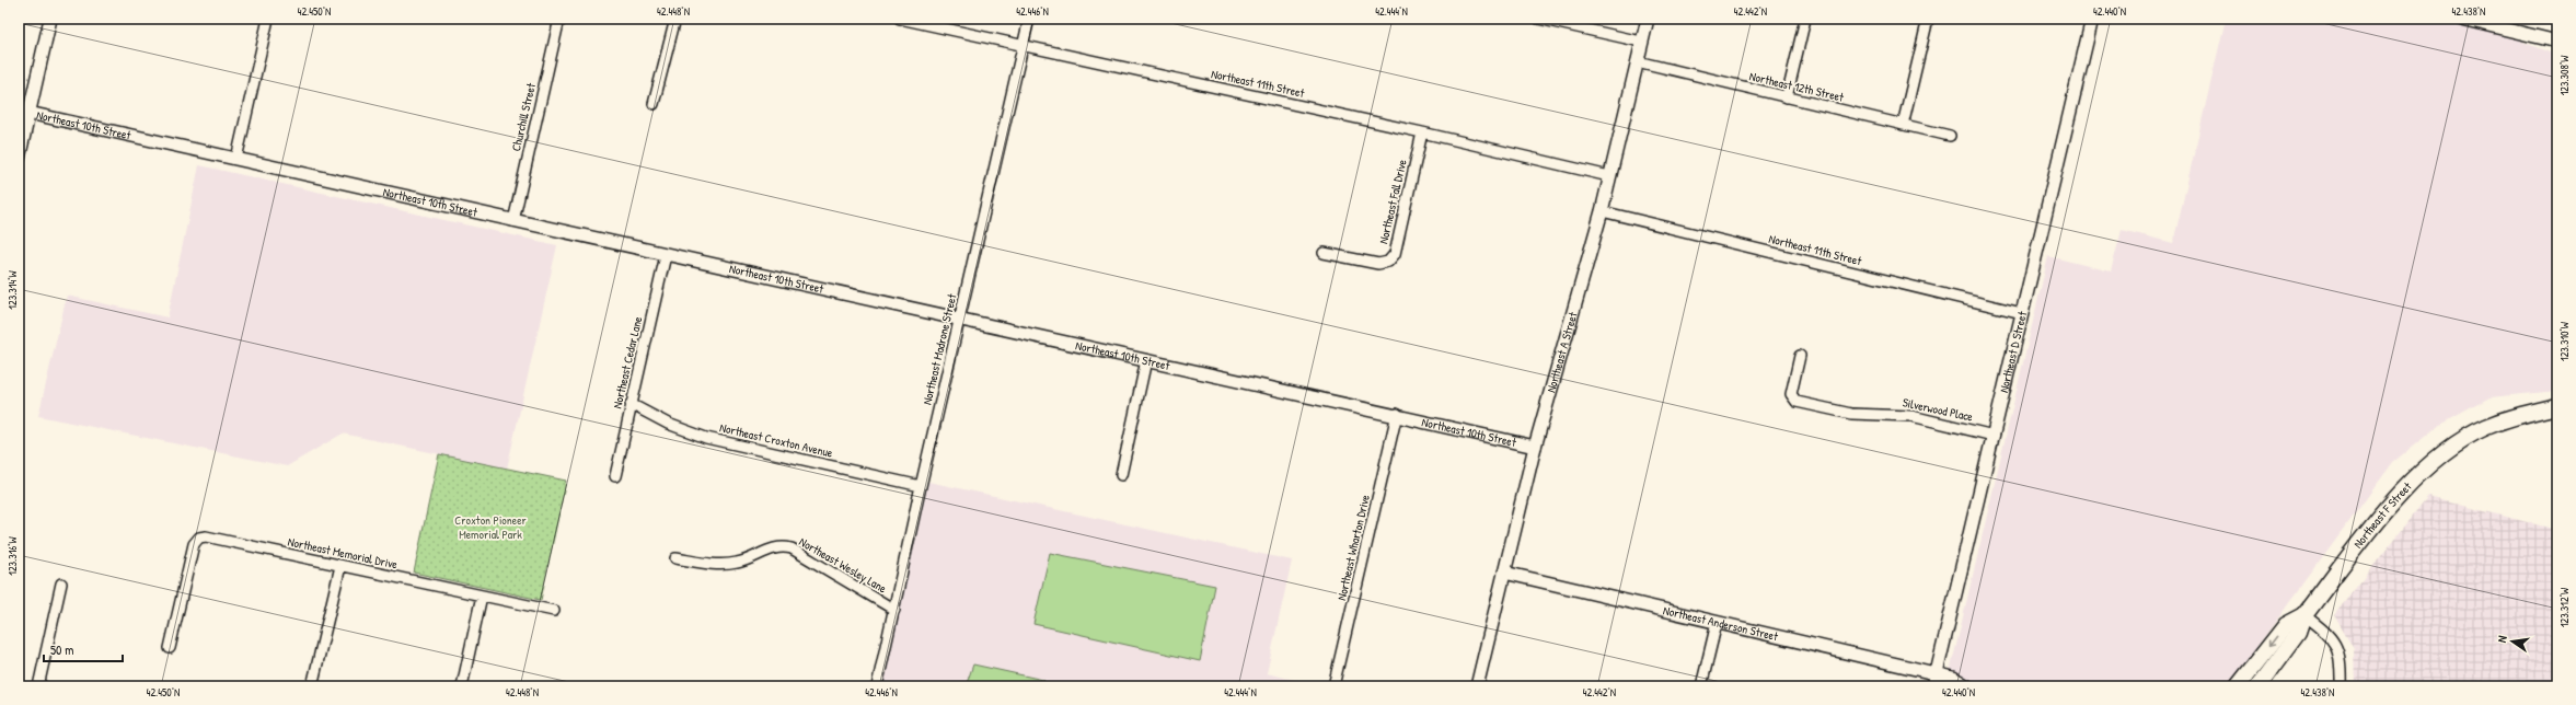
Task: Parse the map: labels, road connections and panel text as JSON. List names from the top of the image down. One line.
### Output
{"streets":{"main road":["Northeast F Street"],"street":["Northeast 11th Street","Northeast 12th Street","Churchill Street","Northeast 10th Street","Northeast Fall Drive","Northeast Madrone Street","Northeast A Street","Northeast D Street","Northeast Cedar Lane","Silverwood Place","Northeast Croxton Avenue","Northeast Wharton Drive","Northeast Memorial Drive","Northeast Wesley Lane","Northeast Anderson Street"]},"crossings":[["Northeast 11th Street","Northeast Fall Drive"],["Northeast 11th Street","Northeast Madrone Street"],["Northeast 11th Street","Northeast A Street"],["Northeast 11th Street","Northeast D Street"],["Northeast 12th Street","Northeast A Street"],["Churchill Street","Northeast 10th Street"],["Northeast 10th Street","Northeast Madrone Street"],["Northeast 10th Street","Northeast A Street"],["Northeast 10th Street","Northeast Cedar Lane"],["Northeast 10th Street","Northeast Wharton Drive"],["Northeast Madrone Street","Northeast Croxton Avenue"],["Northeast Madrone Street","Northeast Wesley Lane"],["Northeast A Street","Northeast Anderson Street"],["Northeast D Street","Silverwood Place"],["Northeast D Street","Northeast Anderson Street"],["Northeast Cedar Lane","Northeast Croxton Avenue"]],"parks":["Croxton Pioneer Memorial Park"],"scale_bar":"50 m","north":"left","coordinates":["42.450°N","42.448°N","42.446°N","42.444°N","42.442°N","42.440°N","42.438°N","123.308°W","123.314°W","123.310°W","123.316°W","123.312°W"]}
